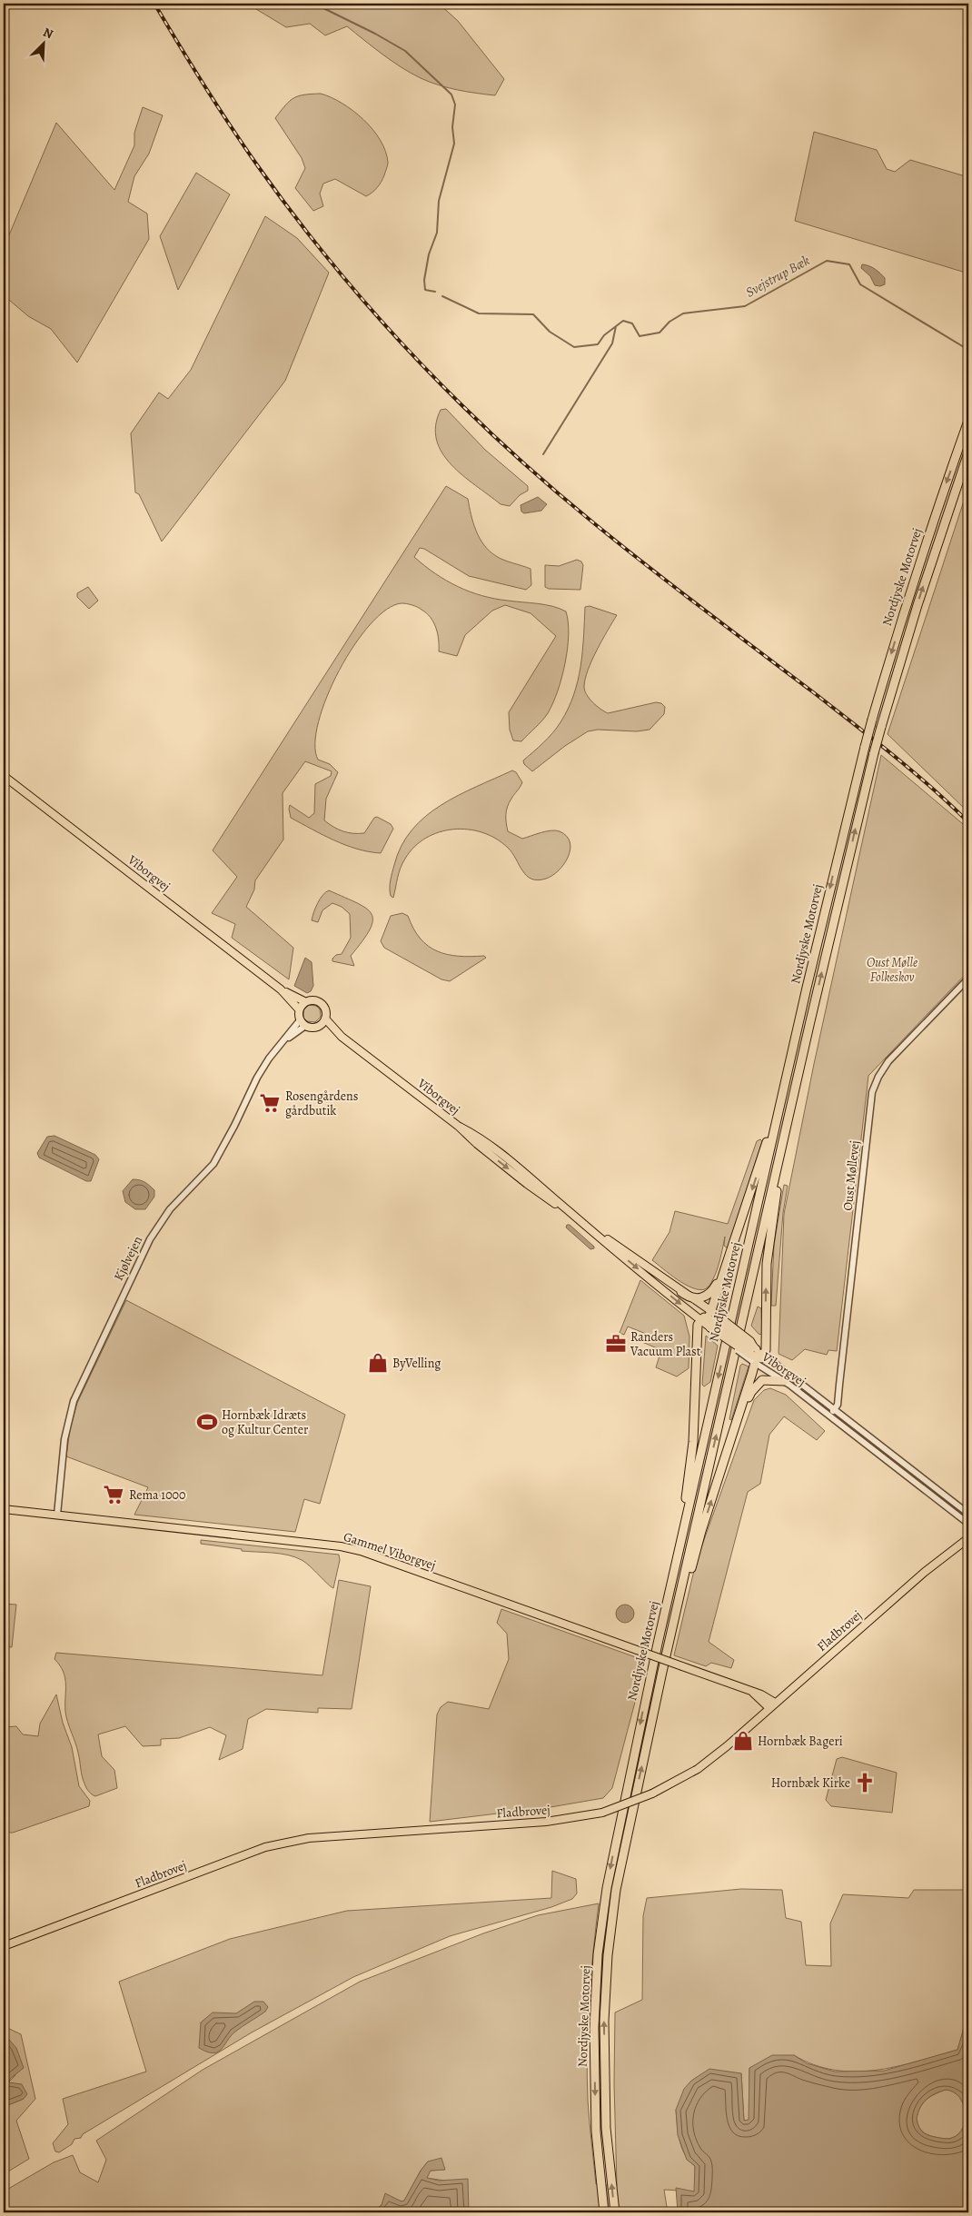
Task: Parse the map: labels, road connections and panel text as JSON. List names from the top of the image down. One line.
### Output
{"streets":{"highway":["Nordjyske Motorvej"],"main road":["Viborgvej","Gammel Viborgvej","Fladbrovej"],"street":["Oust Møllevej","Kjølvejen"]},"crossings":[["Viborgvej","Oust Møllevej"],["Viborgvej","Kjølvejen"],["Kjølvejen","Gammel Viborgvej"],["Gammel Viborgvej","Fladbrovej"]],"water":["Svejstrup Bæk"],"parks":["Oust Mølle Folkeskov"],"places":{"supermarket":["Rosengårdens gårdbutik","Rema 1000"],"office":["Randers Vacuum Plast"],"shop":["ByVelling","Hornbæk Bageri"],"sports":["Hornbæk Idræts og Kultur Center"],"church":["Hornbæk Kirke"]},"north":"top right"}
